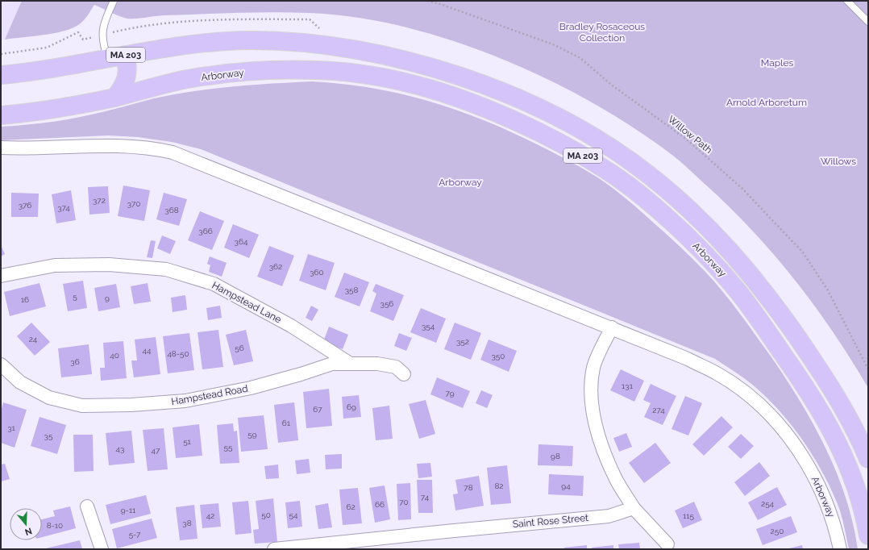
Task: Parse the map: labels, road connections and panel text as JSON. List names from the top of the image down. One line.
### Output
{"streets":{"highway":["MA 203","Arborway"],"street":["Hampstead Lane","Hampstead Road","Saint Rose Street"],"path":["Willow Path"]},"crossings":[["Hampstead Lane","Hampstead Road"]],"parks":["Bradley Rosaceous Collection","Maples","Arnold Arboretum","Willows","Arborway"],"house_numbers":["372","370","376","374","368","366","364","362","360","358","5","9","16","356","354","24","352","56","44","48-50","40","350","36","131","79","69","67","274","61","31","59","35","51","55","43","47","98","82","94","78","74","70","254","66","62","9-11","50","54","42","115","38","8-10","250","5-7"],"north":"bottom"}
